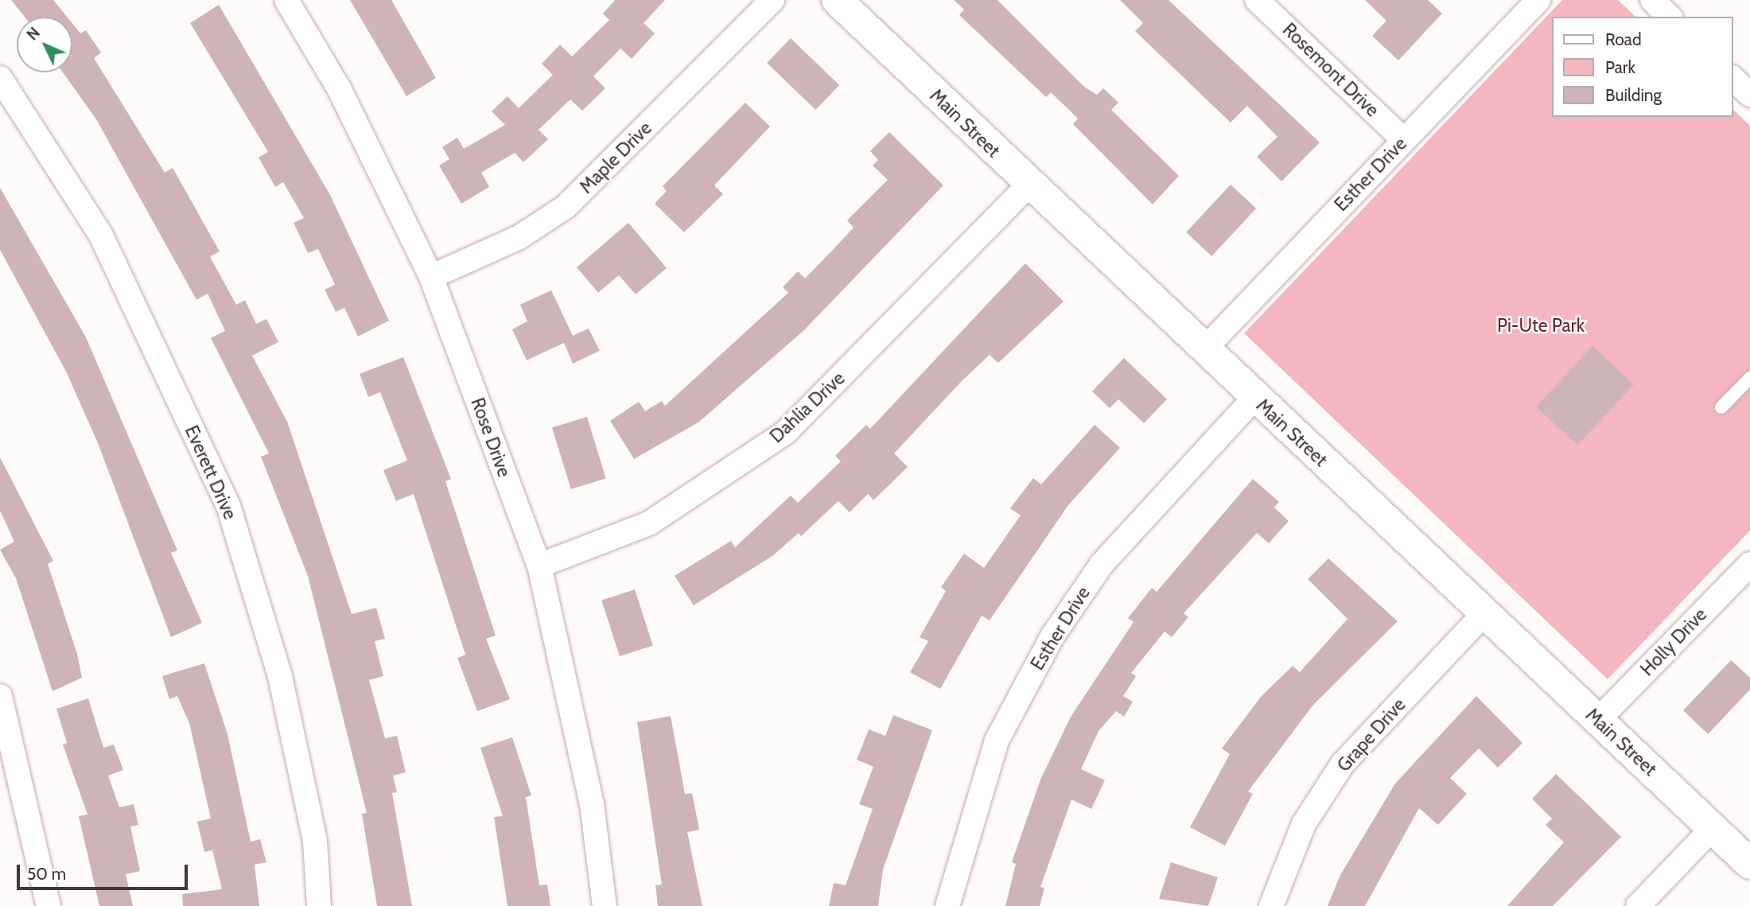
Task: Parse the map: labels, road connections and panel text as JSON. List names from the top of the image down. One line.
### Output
{"streets":{"main road":["Main Street"],"street":["Rosemont Drive","Maple Drive","Esther Drive","Dahlia Drive","Rose Drive","Everett Drive","Holly Drive","Grape Drive"]},"crossings":[["Rosemont Drive","Esther Drive"],["Main Street","Esther Drive"],["Main Street","Dahlia Drive"],["Main Street","Holly Drive"],["Main Street","Grape Drive"],["Maple Drive","Rose Drive"],["Dahlia Drive","Rose Drive"]],"parks":["Pi-Ute Park"],"legend":["Road","Park","Building"],"scale_bar":"50 m","north":"top left"}
